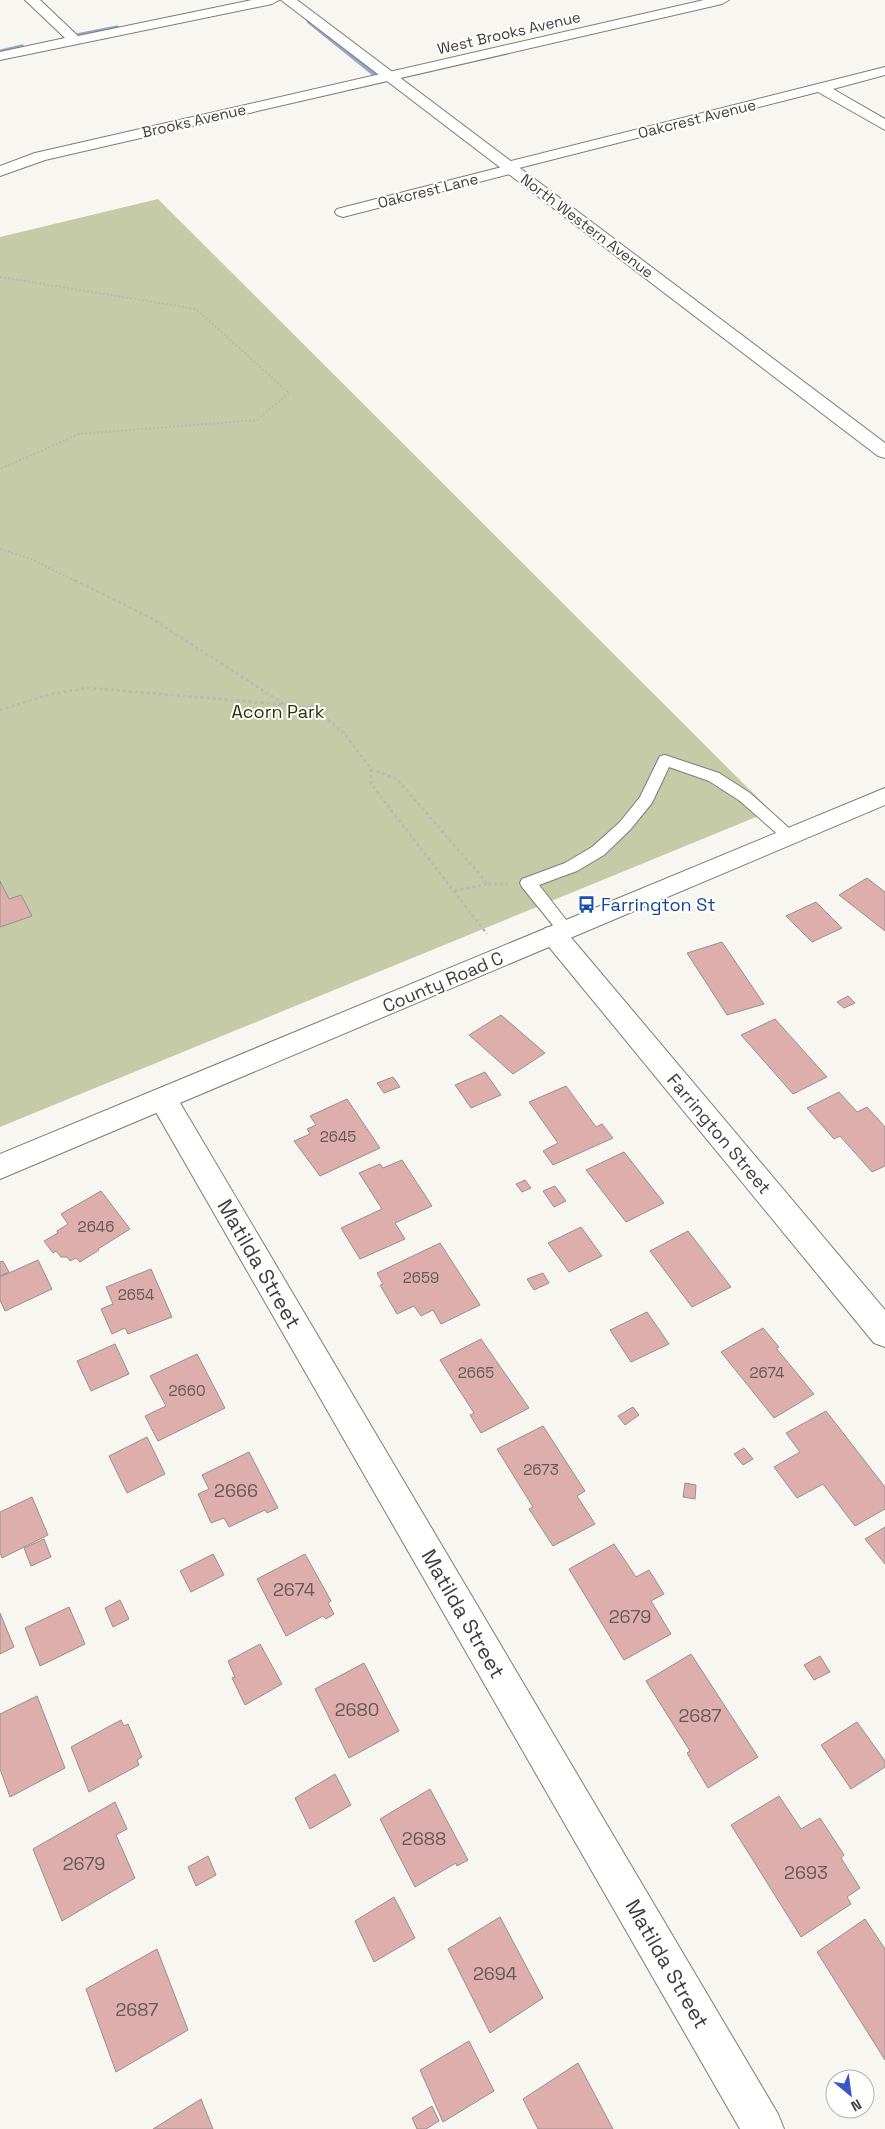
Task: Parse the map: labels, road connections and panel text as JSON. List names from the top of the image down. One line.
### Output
{"streets":{"street":["West Brooks Avenue","Oakcrest Avenue","Brooks Avenue","Oakcrest Lane","North Western Avenue","County Road C","Farrington Street","Matilda Street"]},"crossings":[["West Brooks Avenue","Brooks Avenue"],["West Brooks Avenue","North Western Avenue"],["Oakcrest Avenue","Oakcrest Lane"],["Oakcrest Avenue","North Western Avenue"],["Brooks Avenue","North Western Avenue"],["Oakcrest Lane","North Western Avenue"],["County Road C","Farrington Street"],["County Road C","Matilda Street"]],"parks":["Acorn Park"],"places":{"bus stop":["Farrington St"]},"house_numbers":["2645","2646","2659","2654","2665","2674","2660","2673","2666","2674","2679","2680","2687","2688","2679","2693","2694","2687"],"north":"bottom right"}
